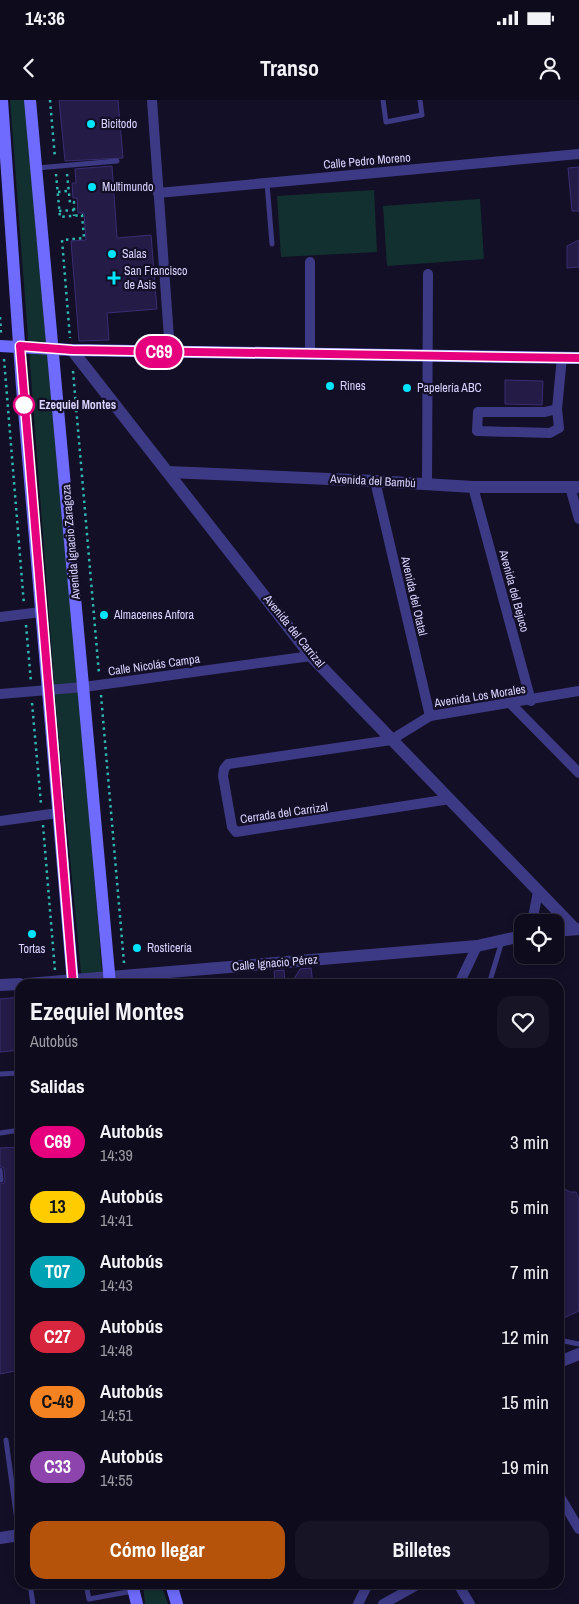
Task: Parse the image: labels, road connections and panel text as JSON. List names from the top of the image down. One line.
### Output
{"streets":{"main road":["Avenida Ignacio Zaragoza"],"street":["Calle Pedro Moreno","Avenida del Bambú","Avenida del Bejuco","Avenida del Otatal","Avenida del Carrizal","Calle Nicolás Campa","Avenida Los Morales","Cerrada del Carrizal","Calle Ignacio Pérez"]},"crossings":[["Avenida del Bambú","Avenida del Bejuco"],["Avenida del Bambú","Avenida del Otatal"],["Avenida del Bambú","Avenida del Carrizal"],["Avenida Ignacio Zaragoza","Calle Nicolás Campa"],["Avenida del Bejuco","Avenida Los Morales"],["Avenida del Otatal","Avenida Los Morales"],["Avenida del Carrizal","Calle Nicolás Campa"],["Avenida del Carrizal","Avenida Los Morales"],["Avenida del Carrizal","Cerrada del Carrizal"],["Avenida Los Morales","Cerrada del Carrizal"]],"places":{"other":["Bicitodo","Multimundo","Salas","Rines","Papelería ABC","Ezequiel Montes","Almacenes Anfora","Tortas","Rosticería"],"health":["San Francisco de Asis"]},"lines":["bus line C69"],"page":{"status":"14:36","header":"Transo","on_map":"C69","heading":[["Ezequiel Montes","Autobús"],"Salidas"],"list":[{"mark":"C69","name":"Autobús","note":"14:39","value":"3 min"},{"mark":"13","name":"Autobús","note":"14:41","value":"5 min"},{"mark":"T07","name":"Autobús","note":"14:43","value":"7 min"},{"mark":"C27","name":"Autobús","note":"14:48","value":"12 min"},{"mark":"C-49","name":"Autobús","note":"14:51","value":"15 min"},{"mark":"C33","name":"Autobús","note":"14:55","value":"19 min"}],"buttons":["Cómo llegar","Billetes"]}}
